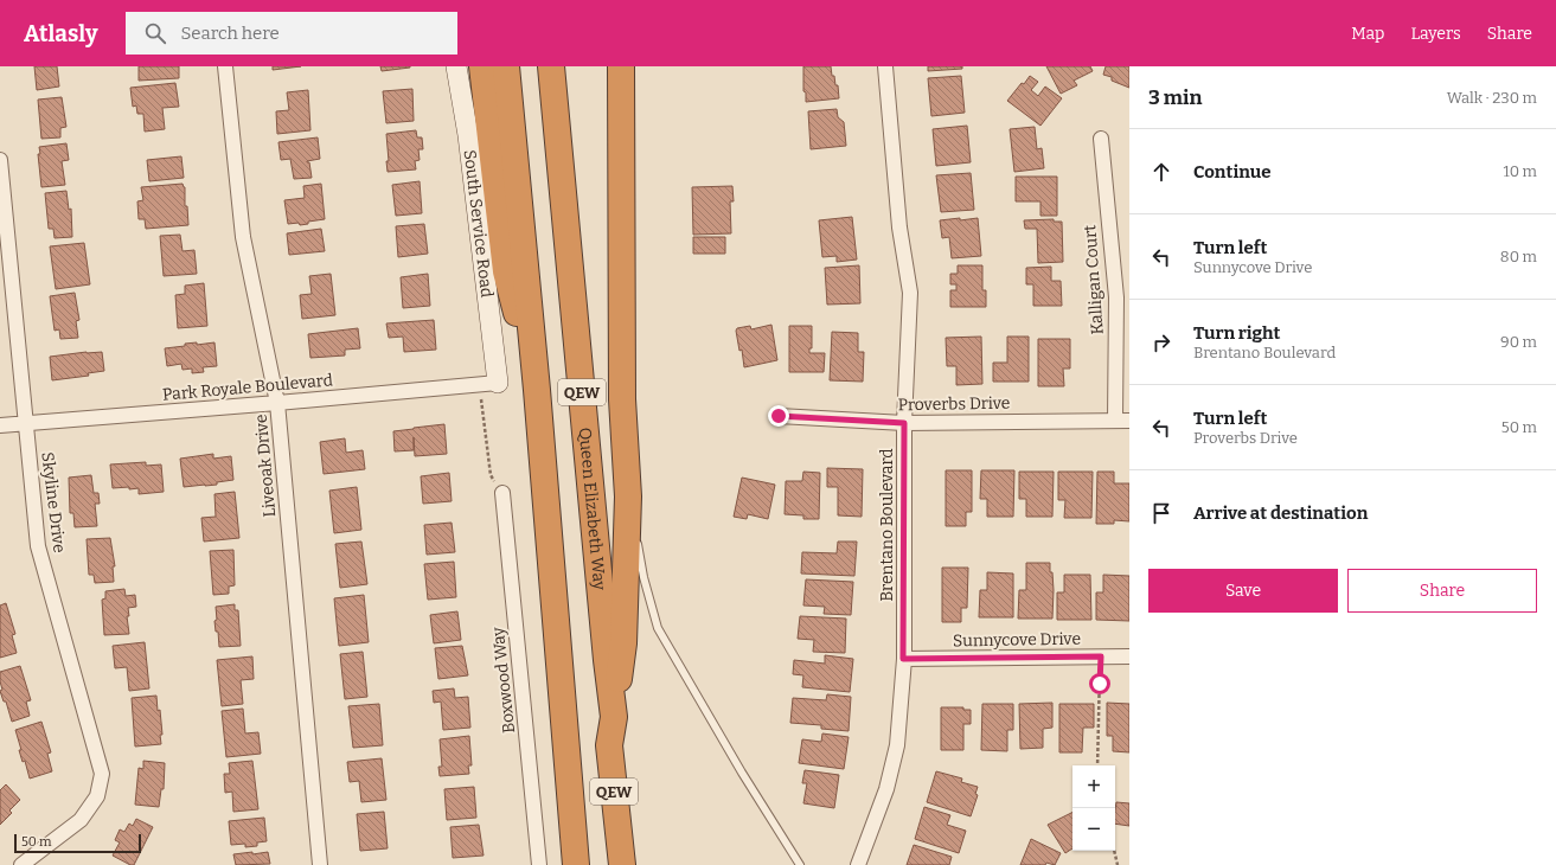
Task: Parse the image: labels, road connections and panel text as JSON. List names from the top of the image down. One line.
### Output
{"streets":{"highway":["QEW","Queen Elizabeth Way"],"main road":["South Service Road"],"street":["Kalligan Court","Park Royale Boulevard","Proverbs Drive","Liveoak Drive","Skyline Drive","Brentano Boulevard","Sunnycove Drive","Boxwood Way"]},"crossings":[["South Service Road","Park Royale Boulevard"],["Kalligan Court","Proverbs Drive"],["Park Royale Boulevard","Liveoak Drive"],["Park Royale Boulevard","Skyline Drive"],["Proverbs Drive","Brentano Boulevard"],["Brentano Boulevard","Sunnycove Drive"]],"scale_bar":"50 m","page":{"header":"Atlasly","search":"Search here","nav":["Map","Layers","Share"],"heading":["3 min","Walk · 230 m"],"list":[["Continue","10 m"],["Turn left","Sunnycove Drive","80 m"],["Turn right","Brentano Boulevard","90 m"],["Turn left","Proverbs Drive","50 m"],"Arrive at destination"],"buttons":["Save","Share"],"map_buttons":["+","−"],"scale":"50 m"}}
